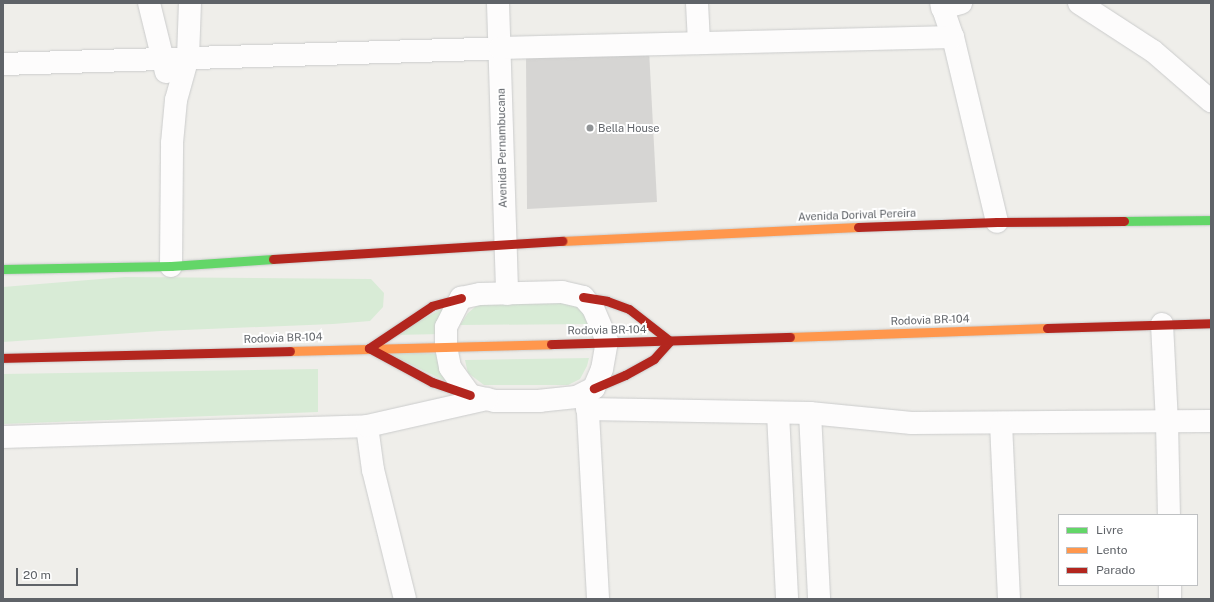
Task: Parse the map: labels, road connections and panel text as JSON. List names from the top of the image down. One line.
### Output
{"streets":{"main road":["Avenida Dorival Pereira","Rodovia BR-104"],"street":["Avenida Pernambucana"]},"crossings":[["Avenida Pernambucana","Avenida Dorival Pereira"]],"places":["Bella House"],"legend":["Livre","Lento","Parado"],"scale_bar":"20 m"}
